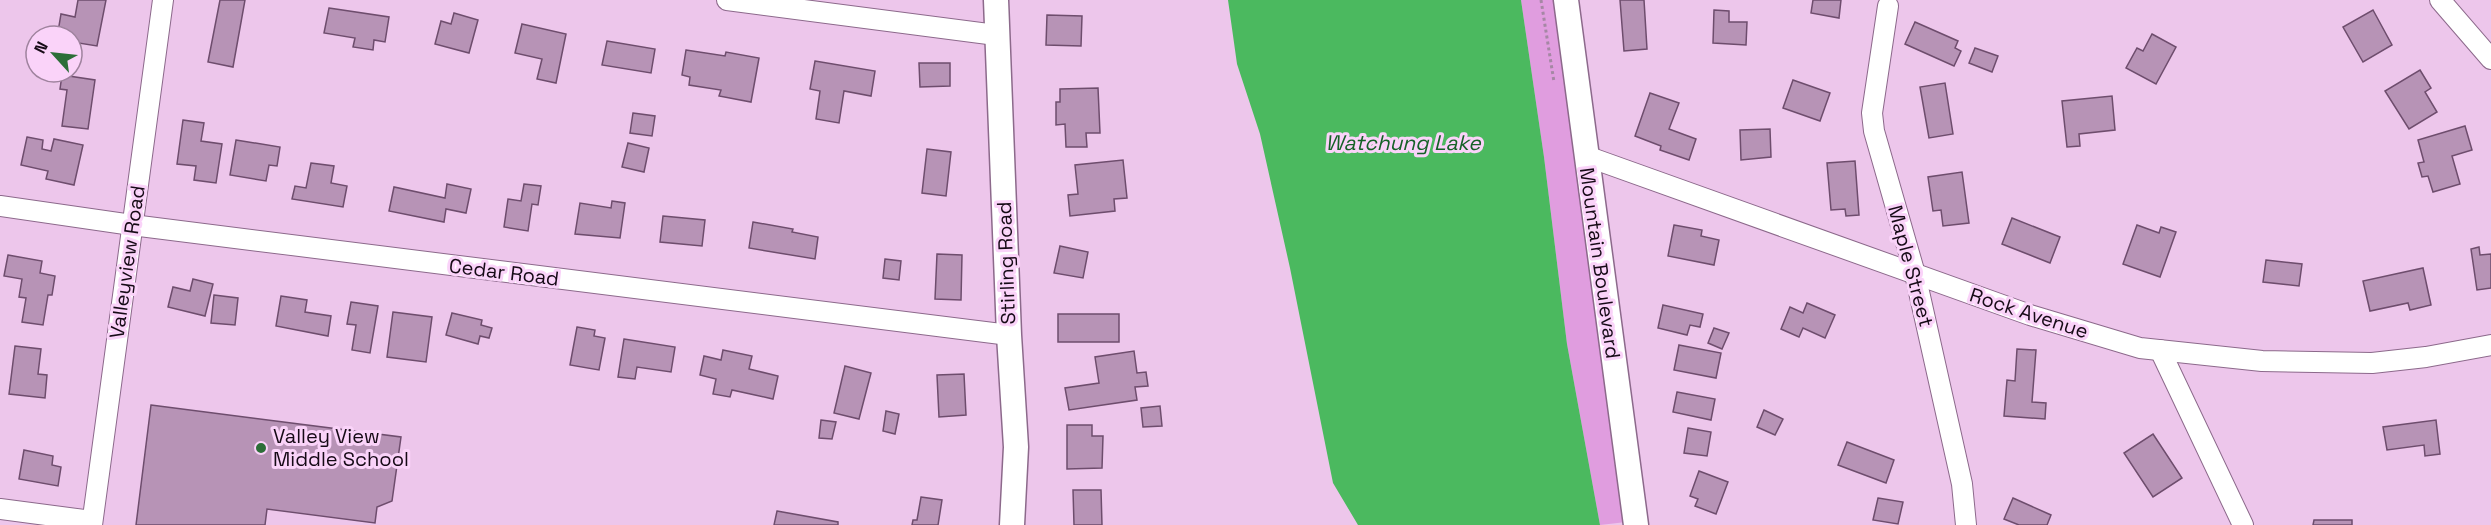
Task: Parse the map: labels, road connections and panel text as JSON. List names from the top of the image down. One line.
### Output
{"streets":{"street":["Valleyview Road","Stirling Road","Mountain Boulevard","Maple Street","Cedar Road","Rock Avenue"]},"crossings":[["Valleyview Road","Cedar Road"],["Stirling Road","Cedar Road"],["Mountain Boulevard","Rock Avenue"],["Maple Street","Rock Avenue"]],"water":["Watchung Lake"],"places":["Valley View Middle School"],"north":"top left"}
